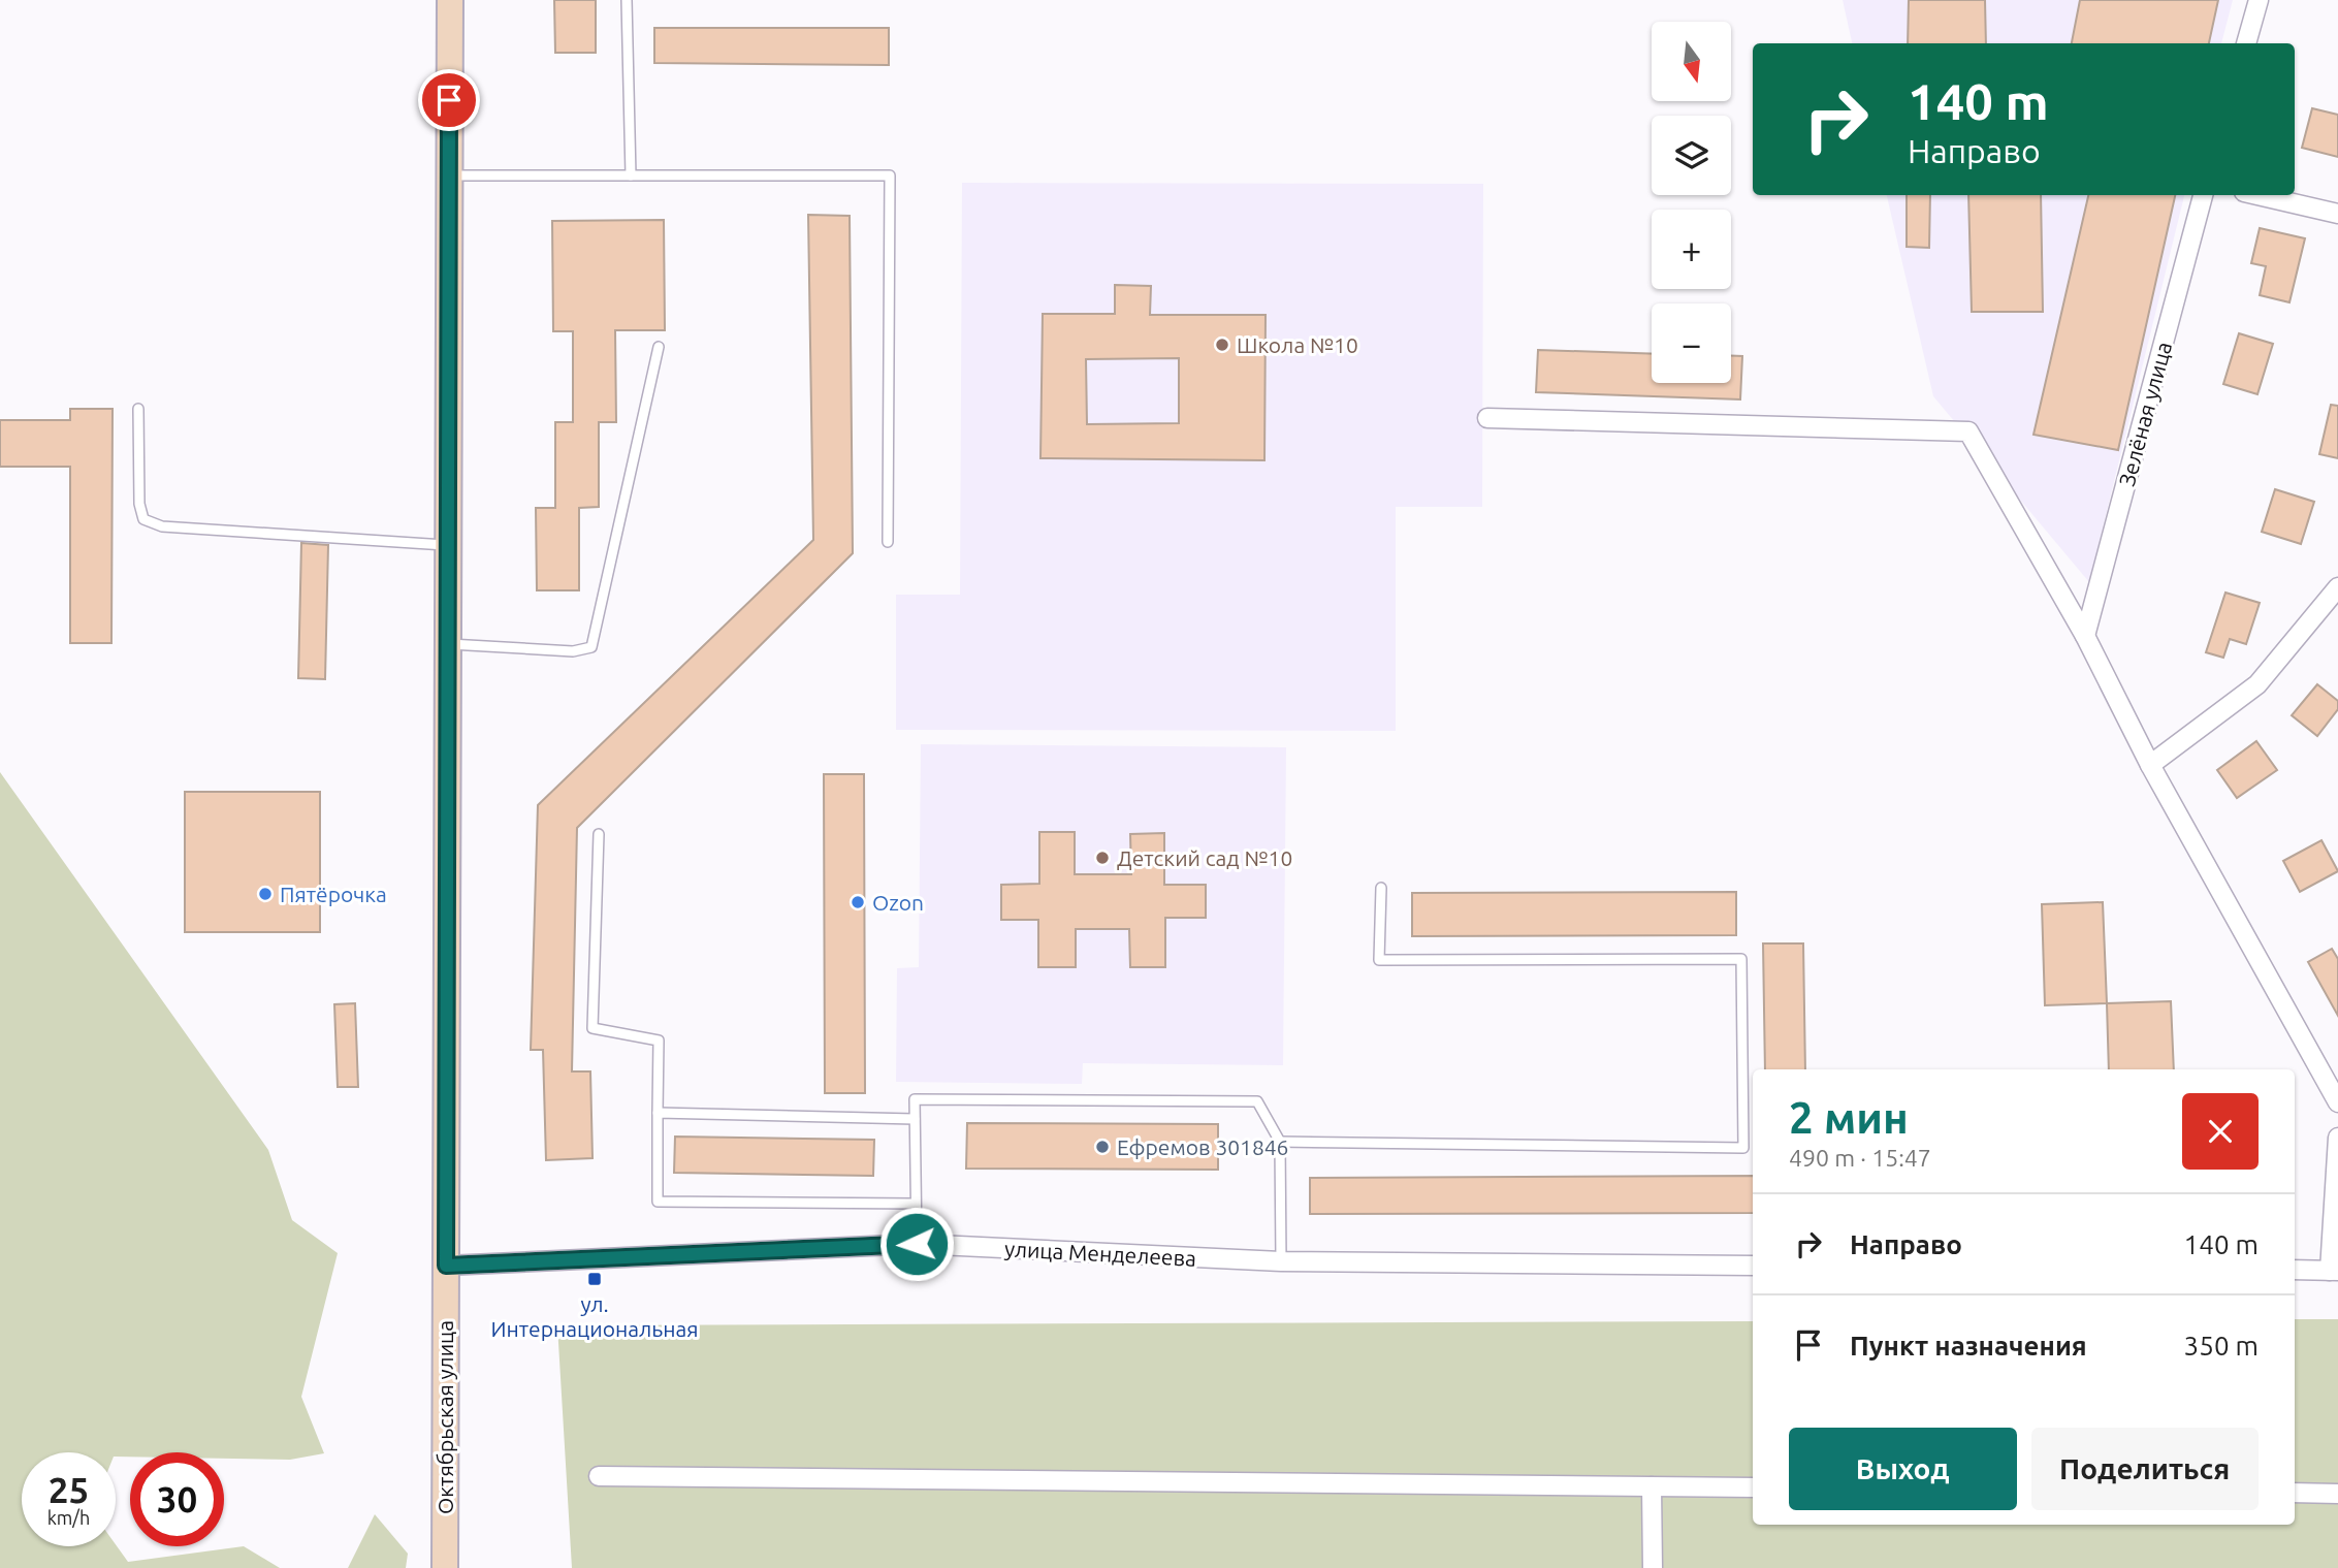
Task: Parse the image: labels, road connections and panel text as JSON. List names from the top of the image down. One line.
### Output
{"streets":{"street":["Зелёная улица","улица Менделеева","Октябрьская улица"]},"crossings":[["улица Менделеева","Октябрьская улица"]],"places":{"other":["Школа №10","Детский сад №10","Пятёрочка","Ozon","Ефремов 301846"],"transit":["ул. Интернациональная"]},"north":"bottom","page":{"map_buttons":["+","−"],"turn":["140 m","Направо"],"heading":["2 мин","490 m · 15:47"],"list":[{"name":"Направо","value":"140 m"},{"name":"Пункт назначения","value":"350 m"}],"buttons":["Выход","Поделиться"],"speed":"25 km/h","limit":"30"}}
